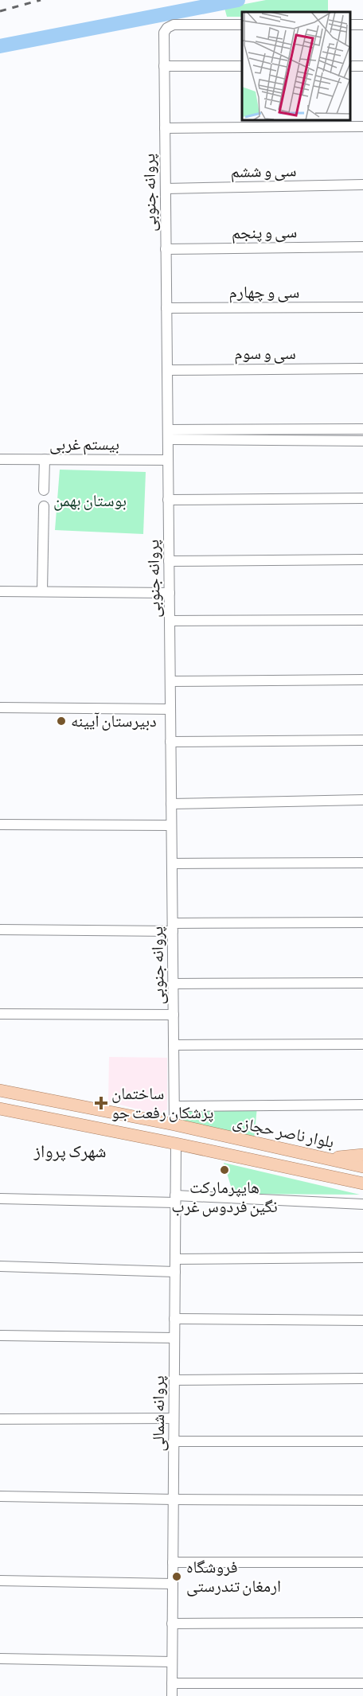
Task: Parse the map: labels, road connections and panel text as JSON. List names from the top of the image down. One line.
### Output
{"streets":{"main road":["بلوار ناصر حجازی"],"street":["سی و ششم","پروانه جنوبی","سی و پنجم","سی و چهارم","سی و سوم","بیستم غربی","پروانه شمالی"]},"crossings":[["سی و ششم","پروانه جنوبی"],["پروانه جنوبی","سی و پنجم"],["پروانه جنوبی","سی و چهارم"],["پروانه جنوبی","سی و سوم"],["پروانه جنوبی","بیستم غربی"],["پروانه جنوبی","بلوار ناصر حجازی"],["بلوار ناصر حجازی","پروانه شمالی"]],"districts":["شهرک پرواز"],"parks":["بوستان بهمن"],"places":{"other":["دبیرستان آیینه","هایپرمارکت نگین فردوس غرب","فروشگاه ارمغان تندرستی"],"health":["ساختمان پزشكان رفعت جو"]}}
